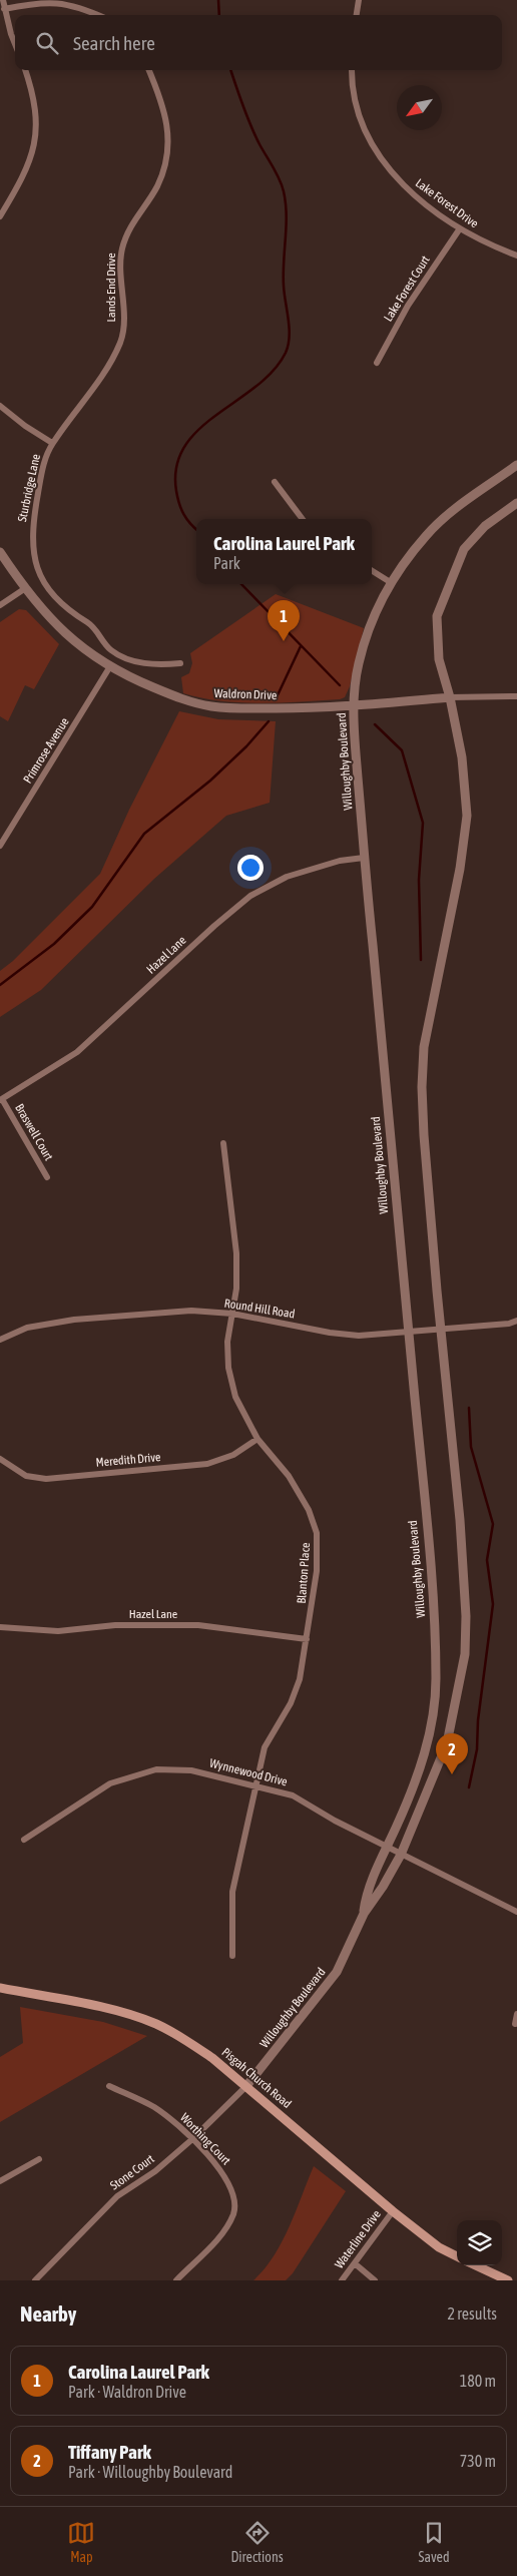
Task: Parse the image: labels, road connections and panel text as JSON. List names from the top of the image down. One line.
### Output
{"streets":{"main road":["Pisgah Church Road"],"street":["Lake Forest Drive","Lands End Drive","Lake Forest Court","Sturbridge Lane","Waldron Drive","Primrose Avenue","Willoughby Boulevard","Hazel Lane","Braswell Court","Round Hill Road","Meredith Drive","Blanton Place","Wynnewood Drive","Worthing Court","Stone Court","Waterline Drive"]},"crossings":[["Lake Forest Drive","Lake Forest Court"],["Lands End Drive","Sturbridge Lane"],["Waldron Drive","Primrose Avenue"],["Waldron Drive","Willoughby Boulevard"],["Willoughby Boulevard","Hazel Lane"],["Willoughby Boulevard","Round Hill Road"],["Willoughby Boulevard","Wynnewood Drive"],["Willoughby Boulevard","Pisgah Church Road"],["Willoughby Boulevard","Stone Court"],["Hazel Lane","Braswell Court"],["Hazel Lane","Blanton Place"],["Round Hill Road","Blanton Place"],["Meredith Drive","Blanton Place"],["Blanton Place","Wynnewood Drive"],["Pisgah Church Road","Stone Court"],["Pisgah Church Road","Waterline Drive"],["Worthing Court","Stone Court"]],"north":"bottom left","page":{"search":"Search here","popup":["Carolina Laurel Park","Park"],"pins":["1","2"],"heading":["Nearby","2 results"],"list":[{"mark":"1","name":"Carolina Laurel Park","note":"Park · Waldron Drive","value":"180 m"},{"mark":"2","name":"Tiffany Park","note":"Park · Willoughby Boulevard","value":"730 m"}],"nav":["Map","Directions","Saved"]}}
